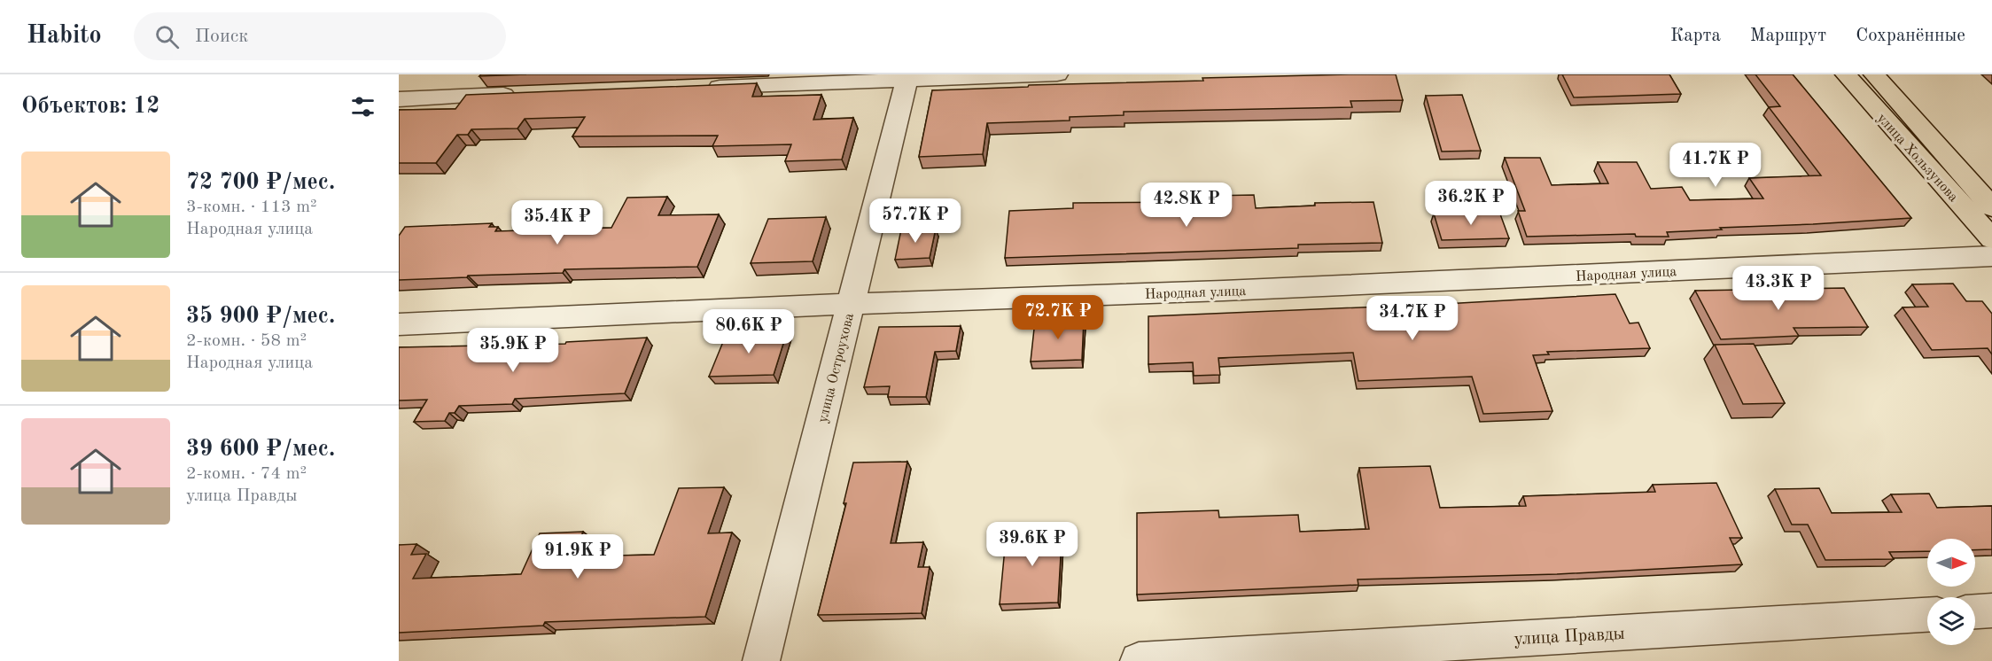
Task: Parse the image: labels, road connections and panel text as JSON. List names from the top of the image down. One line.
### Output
{"streets":{"main road":["улица Хользунова"],"street":["Народная улица","улица Остроухова","улица Правды"]},"crossings":[["Народная улица","улица Остроухова"]],"north":"right","page":{"header":"Habito","search":"Поиск","nav":["Карта","Маршрут","Сохранённые"],"heading":"Объектов: 12","list":[{"name":"72 700 ₽/мес.","note":"3-комн. · 113 m² · Народная улица"},{"name":"35 900 ₽/мес.","note":"2-комн. · 58 m² · Народная улица"},{"name":"39 600 ₽/мес.","note":"2-комн. · 74 m² · улица Правды"}],"price":["41.7K ₽","36.2K ₽","42.8K ₽","57.7K ₽","35.4K ₽","43.3K ₽","72.7K ₽","34.7K ₽","80.6K ₽","35.9K ₽","39.6K ₽","91.9K ₽"]}}
